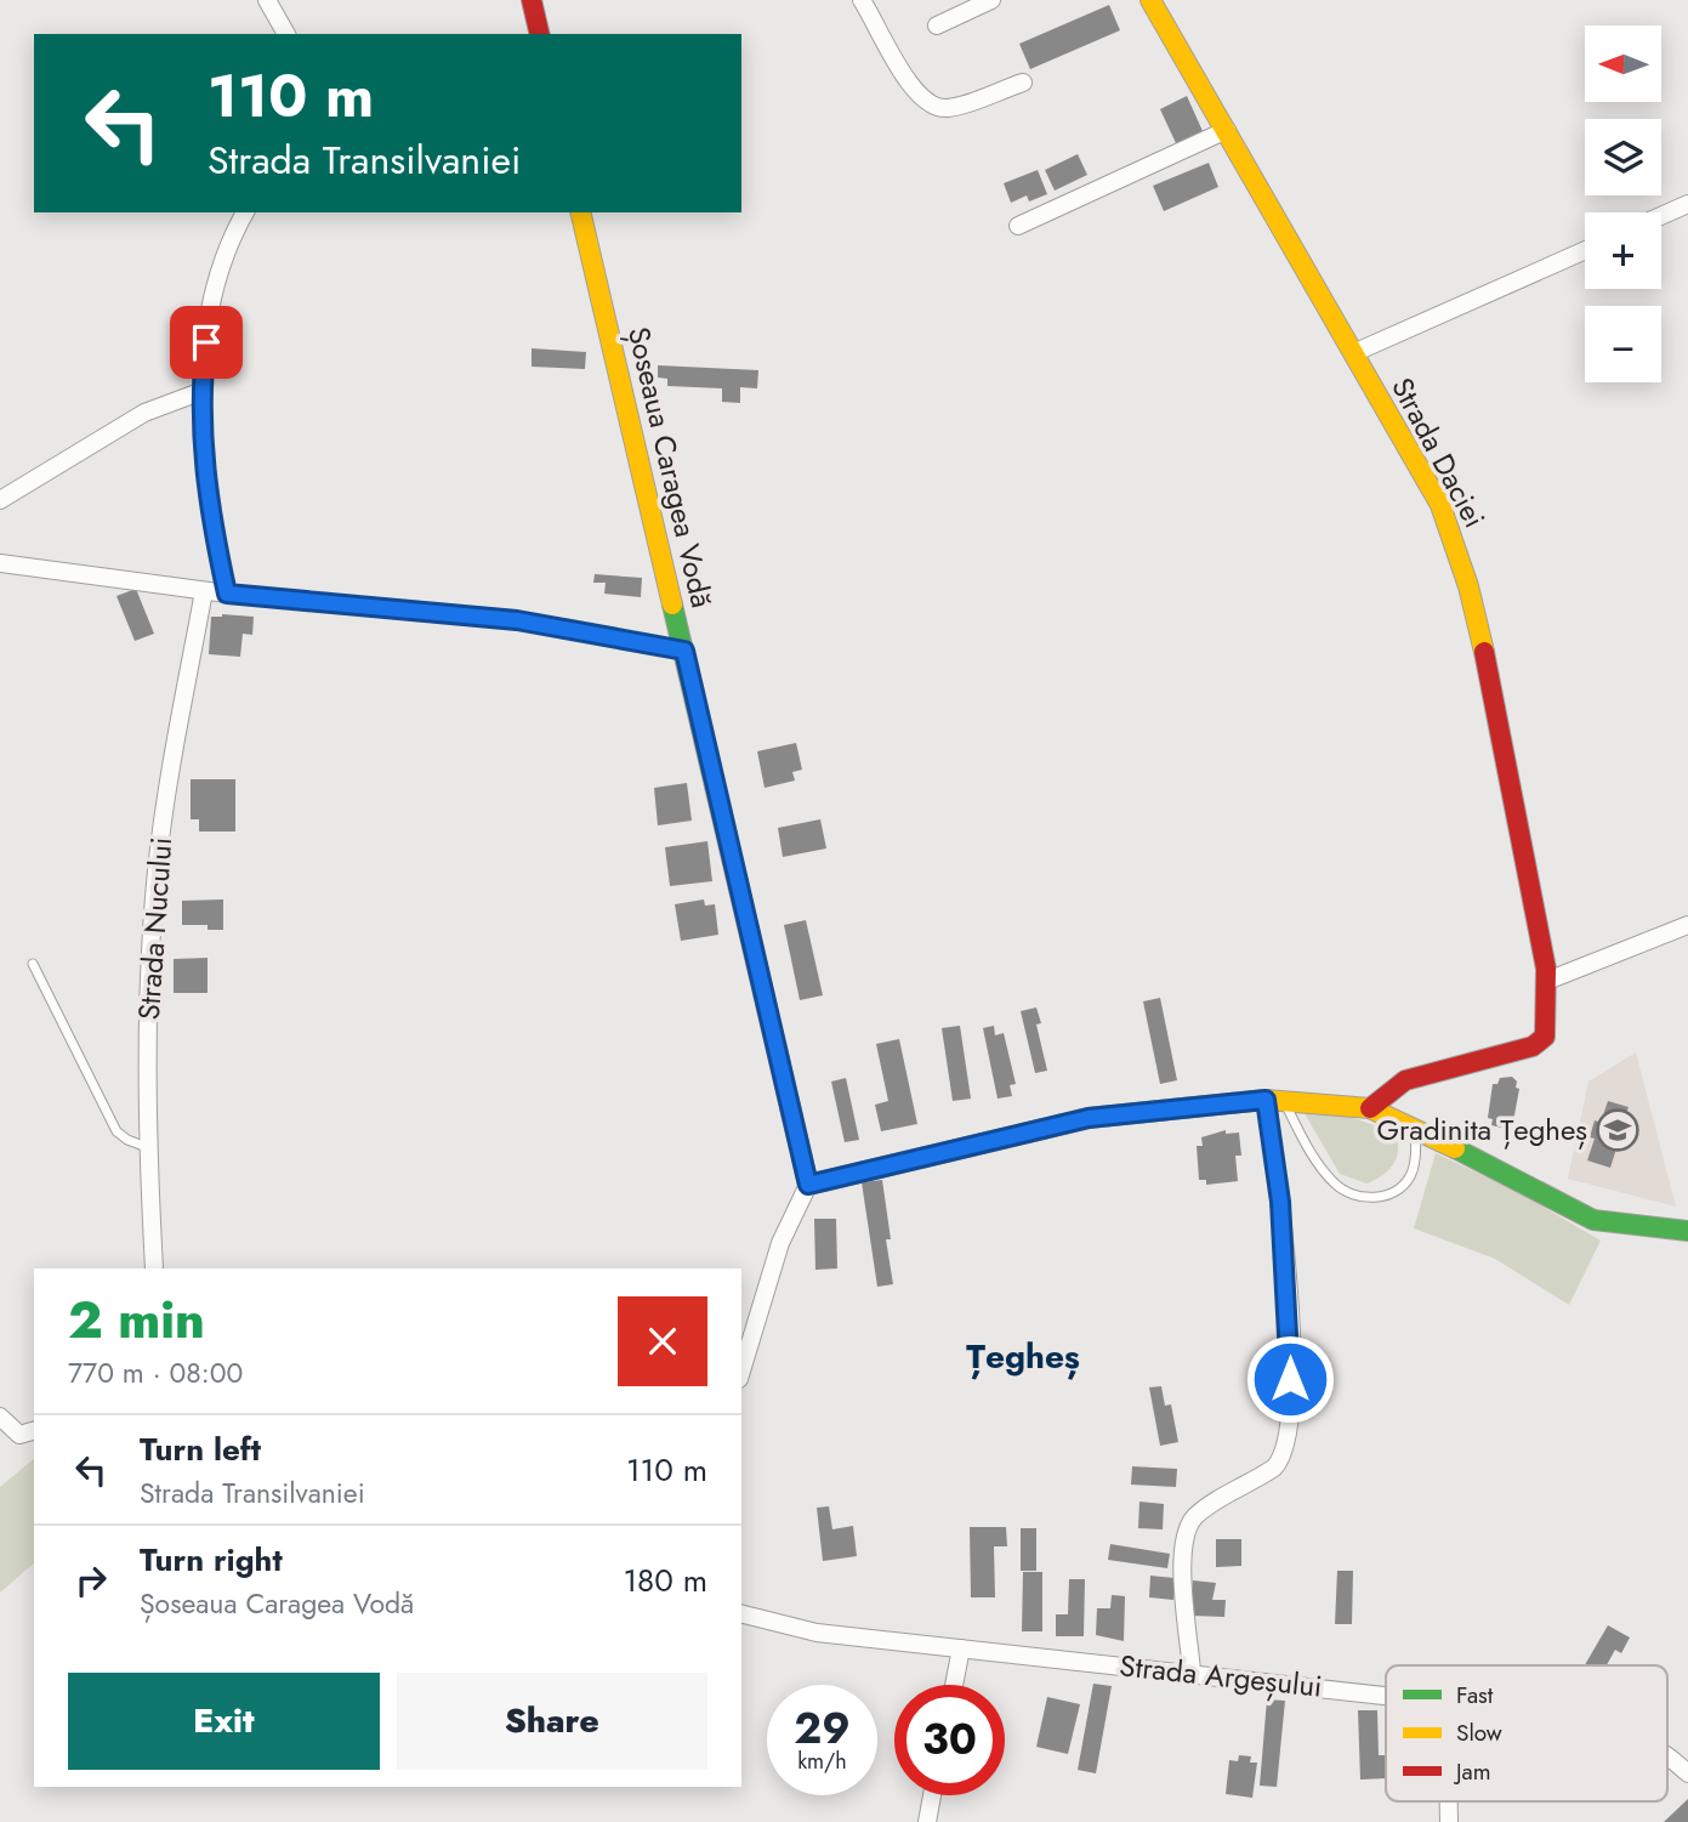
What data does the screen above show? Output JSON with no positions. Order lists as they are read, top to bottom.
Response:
{
  "streets": {
    "street": [
      "Strada Daciei",
      "Șoseaua Caragea Vodă",
      "Strada Nucului",
      "Strada Argeșului"
    ]
  },
  "districts": ["Țegheș"],
  "places": {
    "school or university": ["Gradinita Țegheș"]
  },
  "legend": ["Fast", "Slow", "Jam"],
  "north": "left",
  "page": {
    "map_buttons": ["+", "−"],
    "turn": ["110 m", "Strada Transilvaniei"],
    "heading": ["2 min", "770 m · 08:00"],
    "list": [
      {
        "name": "Turn left",
        "note": "Strada Transilvaniei",
        "value": "110 m"
      },
      {
        "name": "Turn right",
        "note": "Șoseaua Caragea Vodă",
        "value": "180 m"
      }
    ],
    "buttons": ["Exit", "Share"],
    "speed": "29 km/h",
    "limit": "30"
  }
}
